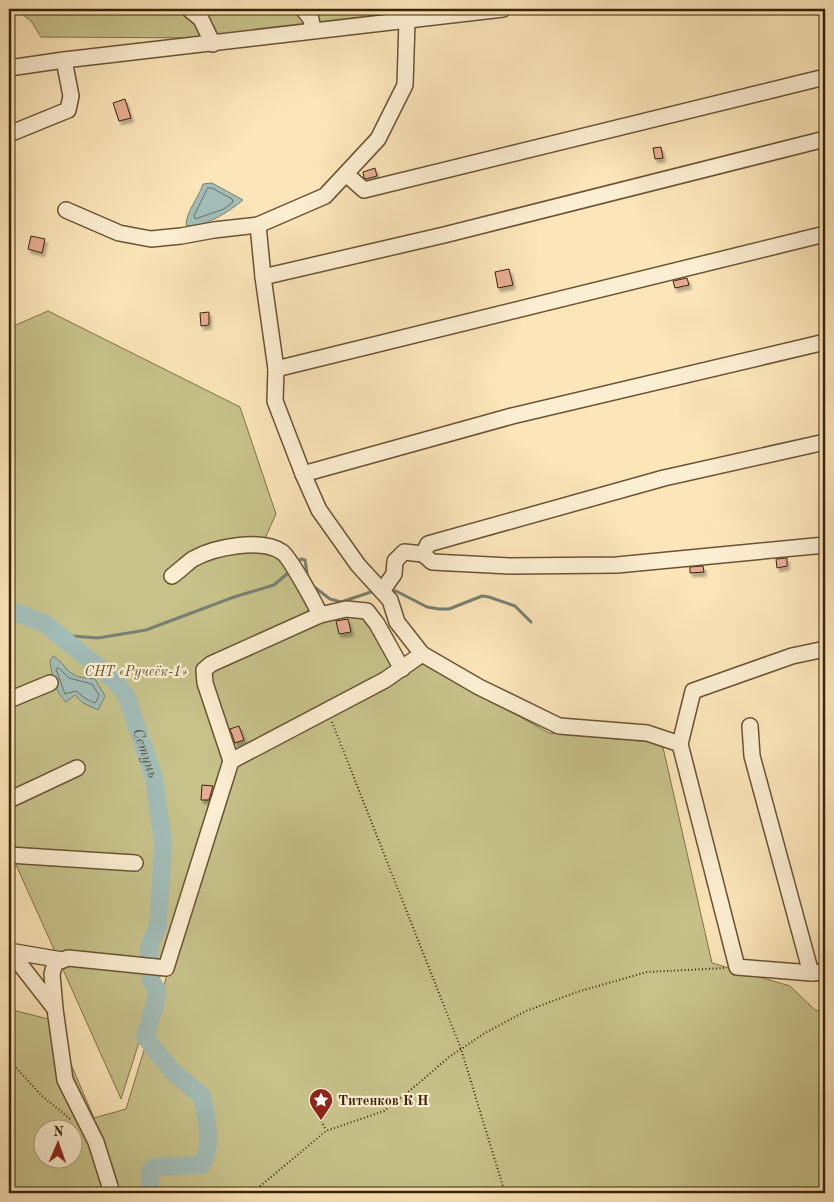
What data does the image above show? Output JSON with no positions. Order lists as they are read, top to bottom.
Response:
{
  "water": ["Сетунь"],
  "parks": ["СНТ «Ручеёк-1»"],
  "places": {
    "place": ["Титенков К Н"]
  },
  "north": "top"
}
